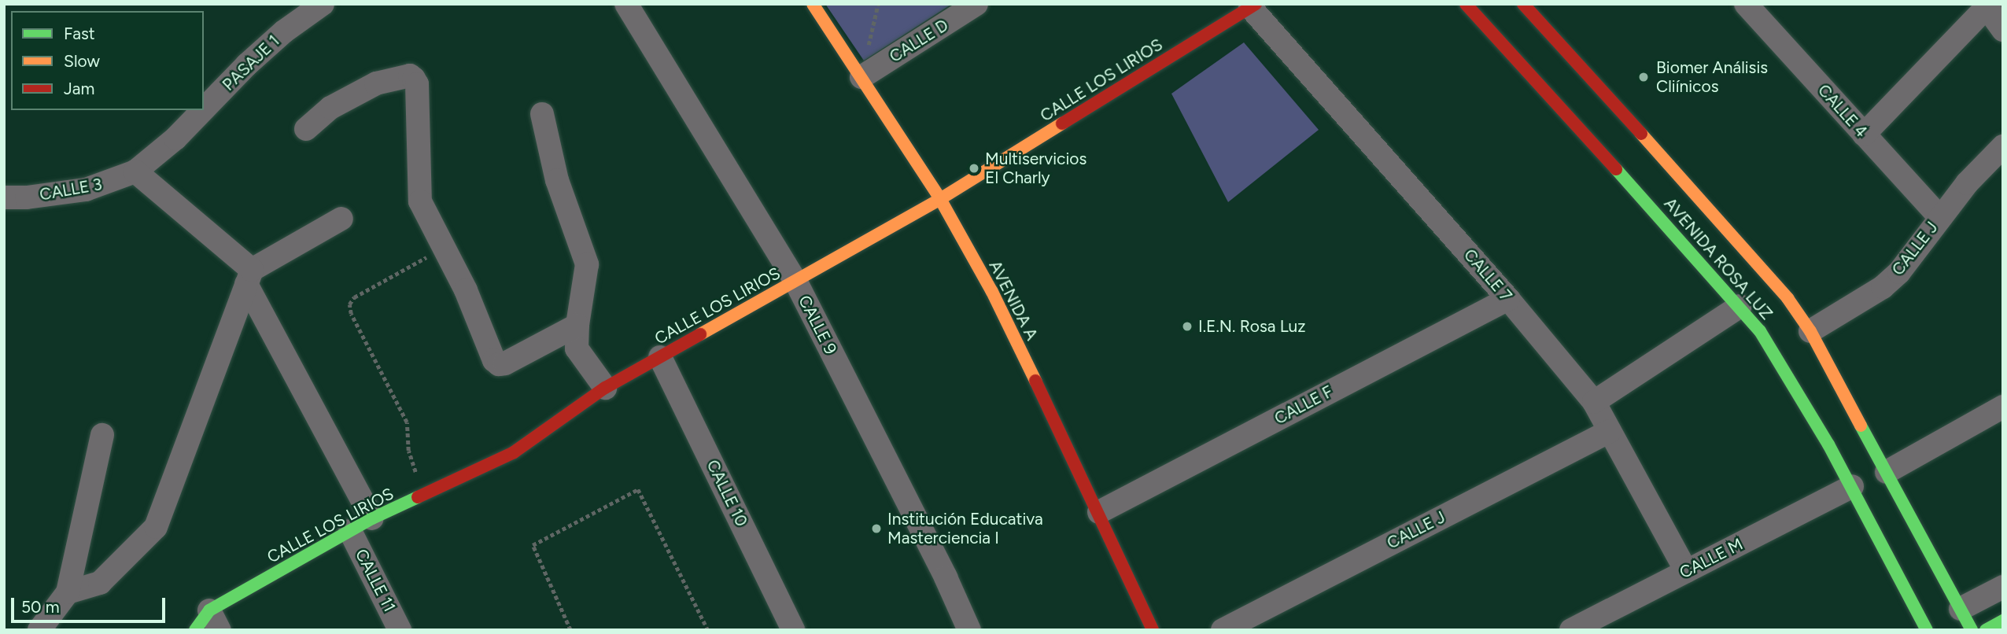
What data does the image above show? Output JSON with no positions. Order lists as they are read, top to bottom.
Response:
{
  "streets": {
    "street": [
      "CALLE D",
      "PASAJE 1",
      "CALLE LOS LIRIOS",
      "CALLE 4",
      "CALLE 3",
      "CALLE J",
      "AVENIDA ROSA LUZ",
      "CALLE 7",
      "AVENIDA A",
      "CALLE 9",
      "CALLE F",
      "CALLE 10",
      "CALLE M",
      "CALLE 11"
    ]
  },
  "crossings": [
    ["CALLE D", "AVENIDA A"],
    ["PASAJE 1", "CALLE 3"],
    ["CALLE LOS LIRIOS", "CALLE 7"],
    ["CALLE LOS LIRIOS", "AVENIDA A"],
    ["CALLE LOS LIRIOS", "CALLE 9"],
    ["CALLE LOS LIRIOS", "CALLE 10"],
    ["CALLE LOS LIRIOS", "CALLE 11"],
    ["CALLE 4", "CALLE J"],
    ["CALLE J", "AVENIDA ROSA LUZ"],
    ["CALLE J", "CALLE 7"],
    ["AVENIDA ROSA LUZ", "CALLE M"],
    ["CALLE 7", "CALLE F"],
    ["CALLE 7", "CALLE M"],
    ["AVENIDA A", "CALLE F"]
  ],
  "places": [
    "Biomer Análisis Cliínicos",
    "Multiservicios El Charly",
    "I.E.N. Rosa Luz",
    "Institución Educativa Masterciencia I"
  ],
  "legend": ["Fast", "Slow", "Jam"],
  "scale_bar": "50 m"
}
